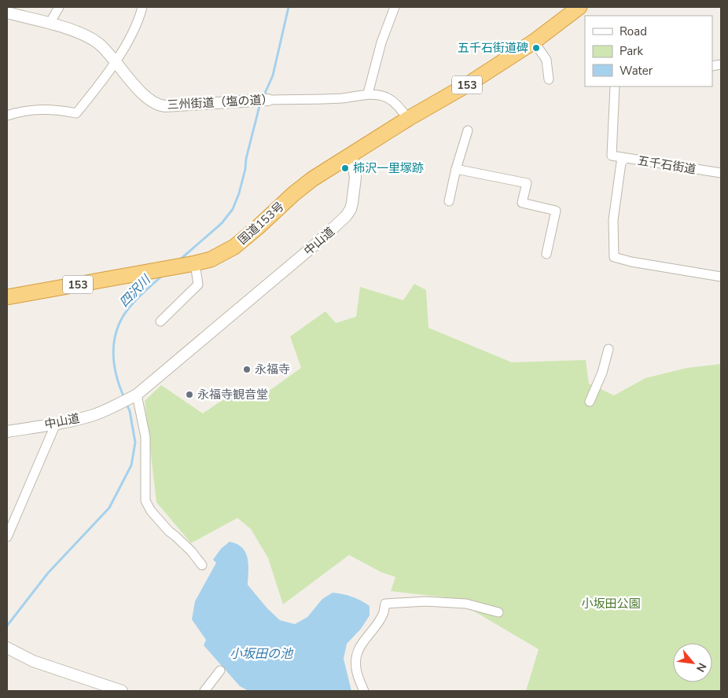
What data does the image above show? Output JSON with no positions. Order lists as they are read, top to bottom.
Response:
{
  "streets": {
    "highway": ["153", "国道153号"],
    "street": ["三州街道（塩の道）", "五千石街道", "中山道"]
  },
  "crossings": [
    ["153", "三州街道（塩の道）"],
    ["153", "国道153号"],
    ["153", "中山道"],
    ["国道153号", "中山道"]
  ],
  "water": ["四沢川", "小坂田の池"],
  "parks": ["小坂田公園"],
  "places": [
    "五千石街道碑",
    "柿沢一里塚跡",
    "永福寺",
    "永福寺観音堂"
  ],
  "legend": ["Road", "Park", "Water"],
  "north": "bottom right"
}
